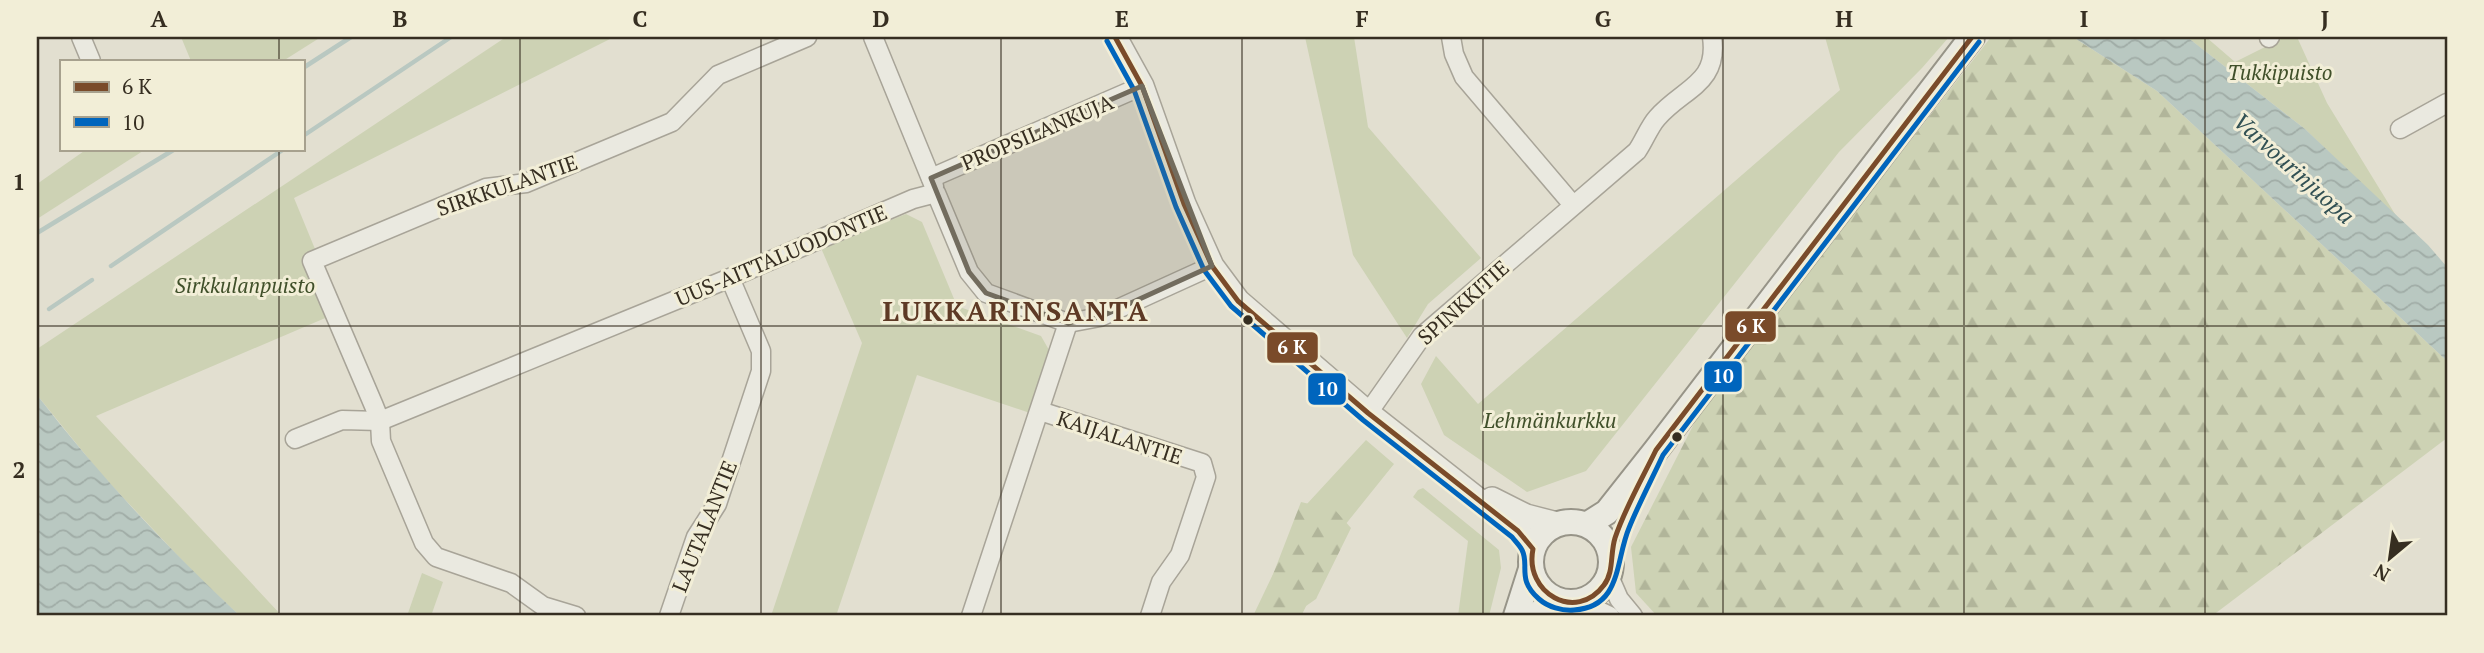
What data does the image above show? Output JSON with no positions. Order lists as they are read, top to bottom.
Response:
{
  "streets": {
    "street": [
      "PROPSILANKUJA",
      "SIRKKULANTIE",
      "UUS-AITTALUODONTIE",
      "SPINKKITIE",
      "KAIJALANTIE",
      "LAUTALANTIE"
    ]
  },
  "crossings": [
    ["PROPSILANKUJA", "UUS-AITTALUODONTIE"],
    ["SIRKKULANTIE", "UUS-AITTALUODONTIE"],
    ["UUS-AITTALUODONTIE", "LAUTALANTIE"]
  ],
  "districts": ["LUKKARINSANTA"],
  "water": ["Varvourinjuopa"],
  "parks": ["Tukkipuisto", "Sirkkulanpuisto", "Lehmänkurkku"],
  "lines": ["transit line 10"],
  "legend": ["6 K", "10"],
  "north": "bottom left",
  "grid": {
    "columns": [
      "A",
      "B",
      "C",
      "D",
      "E",
      "F",
      "G",
      "H",
      "I",
      "J"
    ],
    "rows": ["1", "2"]
  }
}
